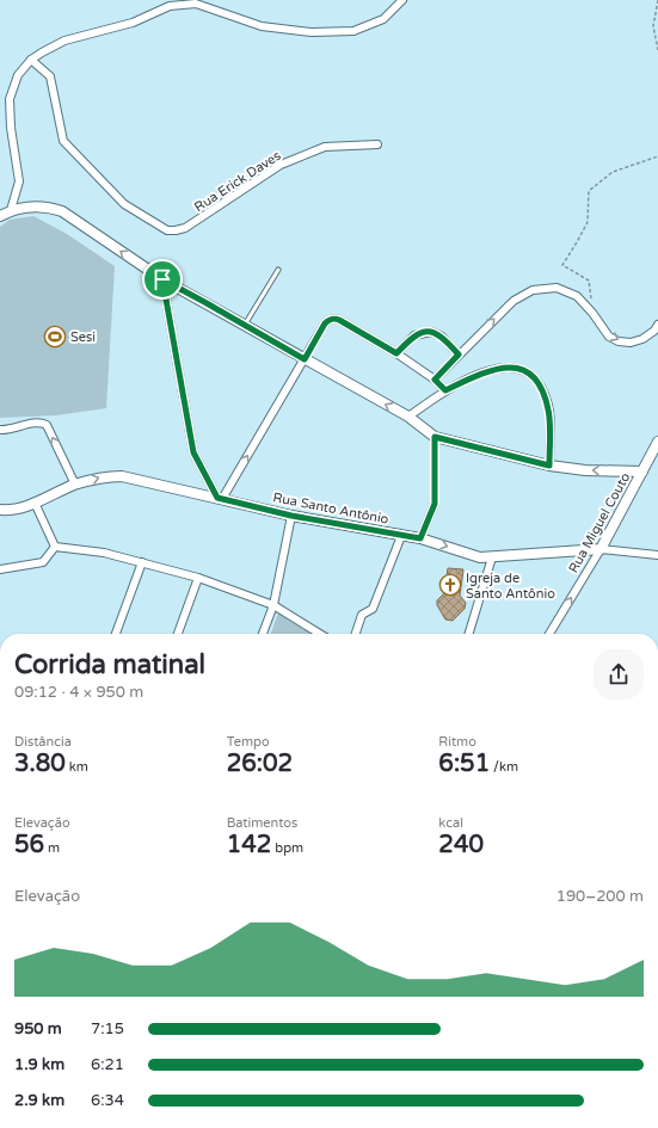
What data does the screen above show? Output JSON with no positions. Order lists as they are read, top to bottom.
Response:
{
  "streets": {
    "street": ["Rua Erick Daves", "Rua Santo Antônio", "Rua Miguel Couto"]
  },
  "crossings": [
    ["Rua Santo Antônio", "Rua Miguel Couto"]
  ],
  "one_way": ["Rua Miguel Couto"],
  "places": {
    "sports": ["Sesi"],
    "church": ["Igreja de Santo Antônio"]
  },
  "page": {
    "heading": ["Corrida matinal", "09:12 · 4 × 950 m"],
    "stats": [
      ["Distância", "3.80 km"],
      ["Tempo", "26:02"],
      ["Ritmo", "6:51 /km"],
      ["Elevação", "56 m"],
      ["Batimentos", "142 bpm"],
      ["kcal", "240"]
    ],
    "chart": ["Elevação", "190–200 m"],
    "list": [
      {
        "name": "950 m",
        "note": "7:15"
      },
      {
        "name": "1.9 km",
        "note": "6:21"
      },
      {
        "name": "2.9 km",
        "note": "6:34"
      }
    ]
  }
}
